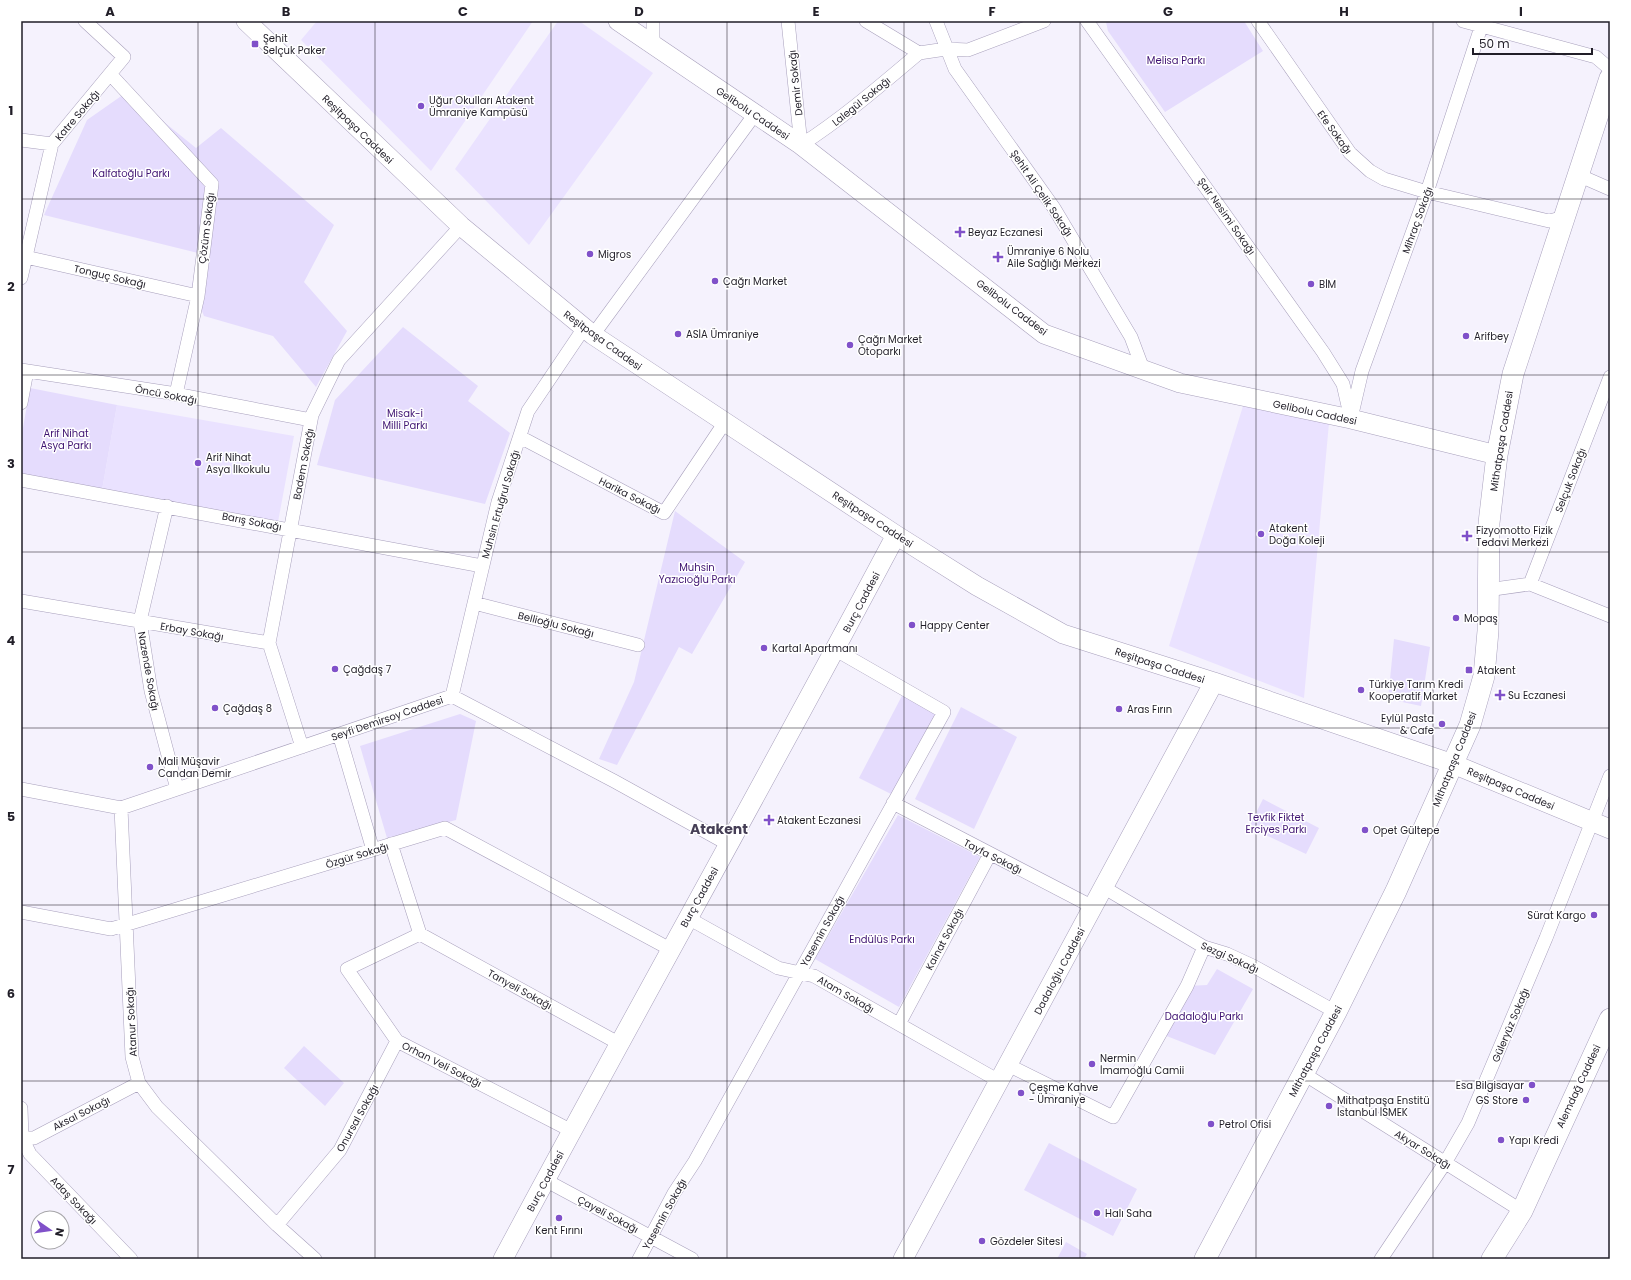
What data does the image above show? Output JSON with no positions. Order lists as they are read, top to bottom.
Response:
{
  "streets": {
    "main road": ["Mithatpaşa Caddesi", "Alemdağ Caddesi"],
    "street": [
      "Demir Sokağı",
      "Lalegül Sokağı",
      "Gelibolu Caddesi",
      "Katre Sokağı",
      "Reşitpaşa Caddesi",
      "Efe Sokağı",
      "Şehit Ali Çelik Sokağı",
      "Şair Nesimi Sokağı",
      "Mihraç Sokağı",
      "Çözüm Sokağı",
      "Tonguç Sokağı",
      "Öncü Sokağı",
      "Badem Sokağı",
      "Selçuk Sokağı",
      "Harika Sokağı",
      "Muhsin Ertuğrul Sokağı",
      "Barış Sokağı",
      "Burç Caddesi",
      "Bellioğlu Sokağı",
      "Erbay Sokağı",
      "Nazende Sokağı",
      "Seyfi Demirsoy Caddesi",
      "Özgür Sokağı",
      "Tayfa Sokağı",
      "Yasemin Sokağı",
      "Kainat Sokağı",
      "Sezgi Sokağı",
      "Dadaloğlu Caddesi",
      "Tanyeli Sokağı",
      "Atam Sokağı",
      "Atanur Sokağı",
      "Güleryüz Sokağı",
      "Orhan Veli Sokağı",
      "Aksal Sokağı",
      "Onursal Sokağı",
      "Akyar Sokağı",
      "Adaş Sokağı",
      "Çayeli Sokağı"
    ]
  },
  "crossings": [
    ["Demir Sokağı", "Lalegül Sokağı"],
    ["Demir Sokağı", "Gelibolu Caddesi"],
    ["Lalegül Sokağı", "Gelibolu Caddesi"],
    ["Gelibolu Caddesi", "Şehit Ali Çelik Sokağı"],
    ["Gelibolu Caddesi", "Şair Nesimi Sokağı"],
    ["Gelibolu Caddesi", "Mihraç Sokağı"],
    ["Gelibolu Caddesi", "Mithatpaşa Caddesi"],
    ["Gelibolu Caddesi", "Muhsin Ertuğrul Sokağı"],
    ["Katre Sokağı", "Çözüm Sokağı"],
    ["Katre Sokağı", "Tonguç Sokağı"],
    ["Reşitpaşa Caddesi", "Mithatpaşa Caddesi"],
    ["Reşitpaşa Caddesi", "Badem Sokağı"],
    ["Reşitpaşa Caddesi", "Harika Sokağı"],
    ["Reşitpaşa Caddesi", "Muhsin Ertuğrul Sokağı"],
    ["Reşitpaşa Caddesi", "Burç Caddesi"],
    ["Reşitpaşa Caddesi", "Dadaloğlu Caddesi"],
    ["Reşitpaşa Caddesi", "Güleryüz Sokağı"],
    ["Efe Sokağı", "Mihraç Sokağı"],
    ["Efe Sokağı", "Mithatpaşa Caddesi"],
    ["Şair Nesimi Sokağı", "Mihraç Sokağı"],
    ["Çözüm Sokağı", "Tonguç Sokağı"],
    ["Çözüm Sokağı", "Öncü Sokağı"],
    ["Öncü Sokağı", "Badem Sokağı"],
    ["Mithatpaşa Caddesi", "Sezgi Sokağı"],
    ["Mithatpaşa Caddesi", "Akyar Sokağı"],
    ["Badem Sokağı", "Barış Sokağı"],
    ["Badem Sokağı", "Erbay Sokağı"],
    ["Badem Sokağı", "Seyfi Demirsoy Caddesi"],
    ["Harika Sokağı", "Muhsin Ertuğrul Sokağı"],
    ["Muhsin Ertuğrul Sokağı", "Barış Sokağı"],
    ["Muhsin Ertuğrul Sokağı", "Bellioğlu Sokağı"],
    ["Muhsin Ertuğrul Sokağı", "Seyfi Demirsoy Caddesi"],
    ["Barış Sokağı", "Nazende Sokağı"],
    ["Burç Caddesi", "Seyfi Demirsoy Caddesi"],
    ["Burç Caddesi", "Özgür Sokağı"],
    ["Burç Caddesi", "Yasemin Sokağı"],
    ["Burç Caddesi", "Tanyeli Sokağı"],
    ["Burç Caddesi", "Atam Sokağı"],
    ["Burç Caddesi", "Orhan Veli Sokağı"],
    ["Burç Caddesi", "Çayeli Sokağı"],
    ["Erbay Sokağı", "Nazende Sokağı"],
    ["Nazende Sokağı", "Seyfi Demirsoy Caddesi"],
    ["Seyfi Demirsoy Caddesi", "Atanur Sokağı"],
    ["Özgür Sokağı", "Atanur Sokağı"],
    ["Tayfa Sokağı", "Yasemin Sokağı"],
    ["Tayfa Sokağı", "Kainat Sokağı"],
    ["Tayfa Sokağı", "Dadaloğlu Caddesi"],
    ["Yasemin Sokağı", "Atam Sokağı"],
    ["Yasemin Sokağı", "Çayeli Sokağı"],
    ["Kainat Sokağı", "Atam Sokağı"],
    ["Sezgi Sokağı", "Dadaloğlu Caddesi"],
    ["Dadaloğlu Caddesi", "Atam Sokağı"],
    ["Tanyeli Sokağı", "Orhan Veli Sokağı"],
    ["Atanur Sokağı", "Aksal Sokağı"],
    ["Atanur Sokağı", "Onursal Sokağı"],
    ["Güleryüz Sokağı", "Akyar Sokağı"],
    ["Orhan Veli Sokağı", "Onursal Sokağı"],
    ["Alemdağ Caddesi", "Akyar Sokağı"],
    ["Aksal Sokağı", "Adaş Sokağı"]
  ],
  "districts": ["Atakent"],
  "parks": [
    "Melisa Parkı",
    "Kalfatoğlu Parkı",
    "Misak-i Milli Parkı",
    "Arif Nihat Asya Parkı",
    "Muhsin Yazıcıoğlu Parkı",
    "Tevfik Fiktet Erciyes Parkı",
    "Endülüs Parkı",
    "Dadaloğlu Parkı"
  ],
  "places": {
    "transit": ["Şehit Selçuk Paker", "Atakent"],
    "other": [
      "Uğur Okulları Atakent Ümraniye Kampüsü",
      "Migros",
      "Çağrı Market",
      "BİM",
      "ASİA Ümraniye",
      "Arifbey",
      "Çağrı Market Otoparkı",
      "Arif Nihat Asya İlkokulu",
      "Atakent Doğa Koleji",
      "Mopaş",
      "Happy Center",
      "Kartal Apartmanı",
      "Çağdaş 7",
      "Türkiye Tarım Kredi Kooperatif Market",
      "Çağdaş 8",
      "Aras Fırın",
      "Eylül Pasta & Cafe",
      "Mali Müşavir Candan Demir",
      "Opet Gültepe",
      "Sürat Kargo",
      "Nermin İmamoğlu Camii",
      "Esa Bilgisayar",
      "Çeşme Kahve - Ümraniye",
      "GS Store",
      "Mithatpaşa Enstitü İstanbul İSMEK",
      "Petrol Ofisi",
      "Yapı Kredi",
      "Halı Saha",
      "Kent Fırını",
      "Gözdeler Sitesi"
    ],
    "health": [
      "Beyaz Eczanesi",
      "Ümraniye 6 Nolu Aile Sağlığı Merkezi",
      "Fizyomotto Fizik Tedavi Merkezi",
      "Su Eczanesi",
      "Atakent Eczanesi"
    ]
  },
  "scale_bar": "50 m",
  "north": "right",
  "grid": {
    "columns": [
      "A",
      "B",
      "C",
      "D",
      "E",
      "F",
      "G",
      "H",
      "I"
    ],
    "rows": [
      "1",
      "2",
      "3",
      "4",
      "5",
      "6",
      "7"
    ]
  }
}
